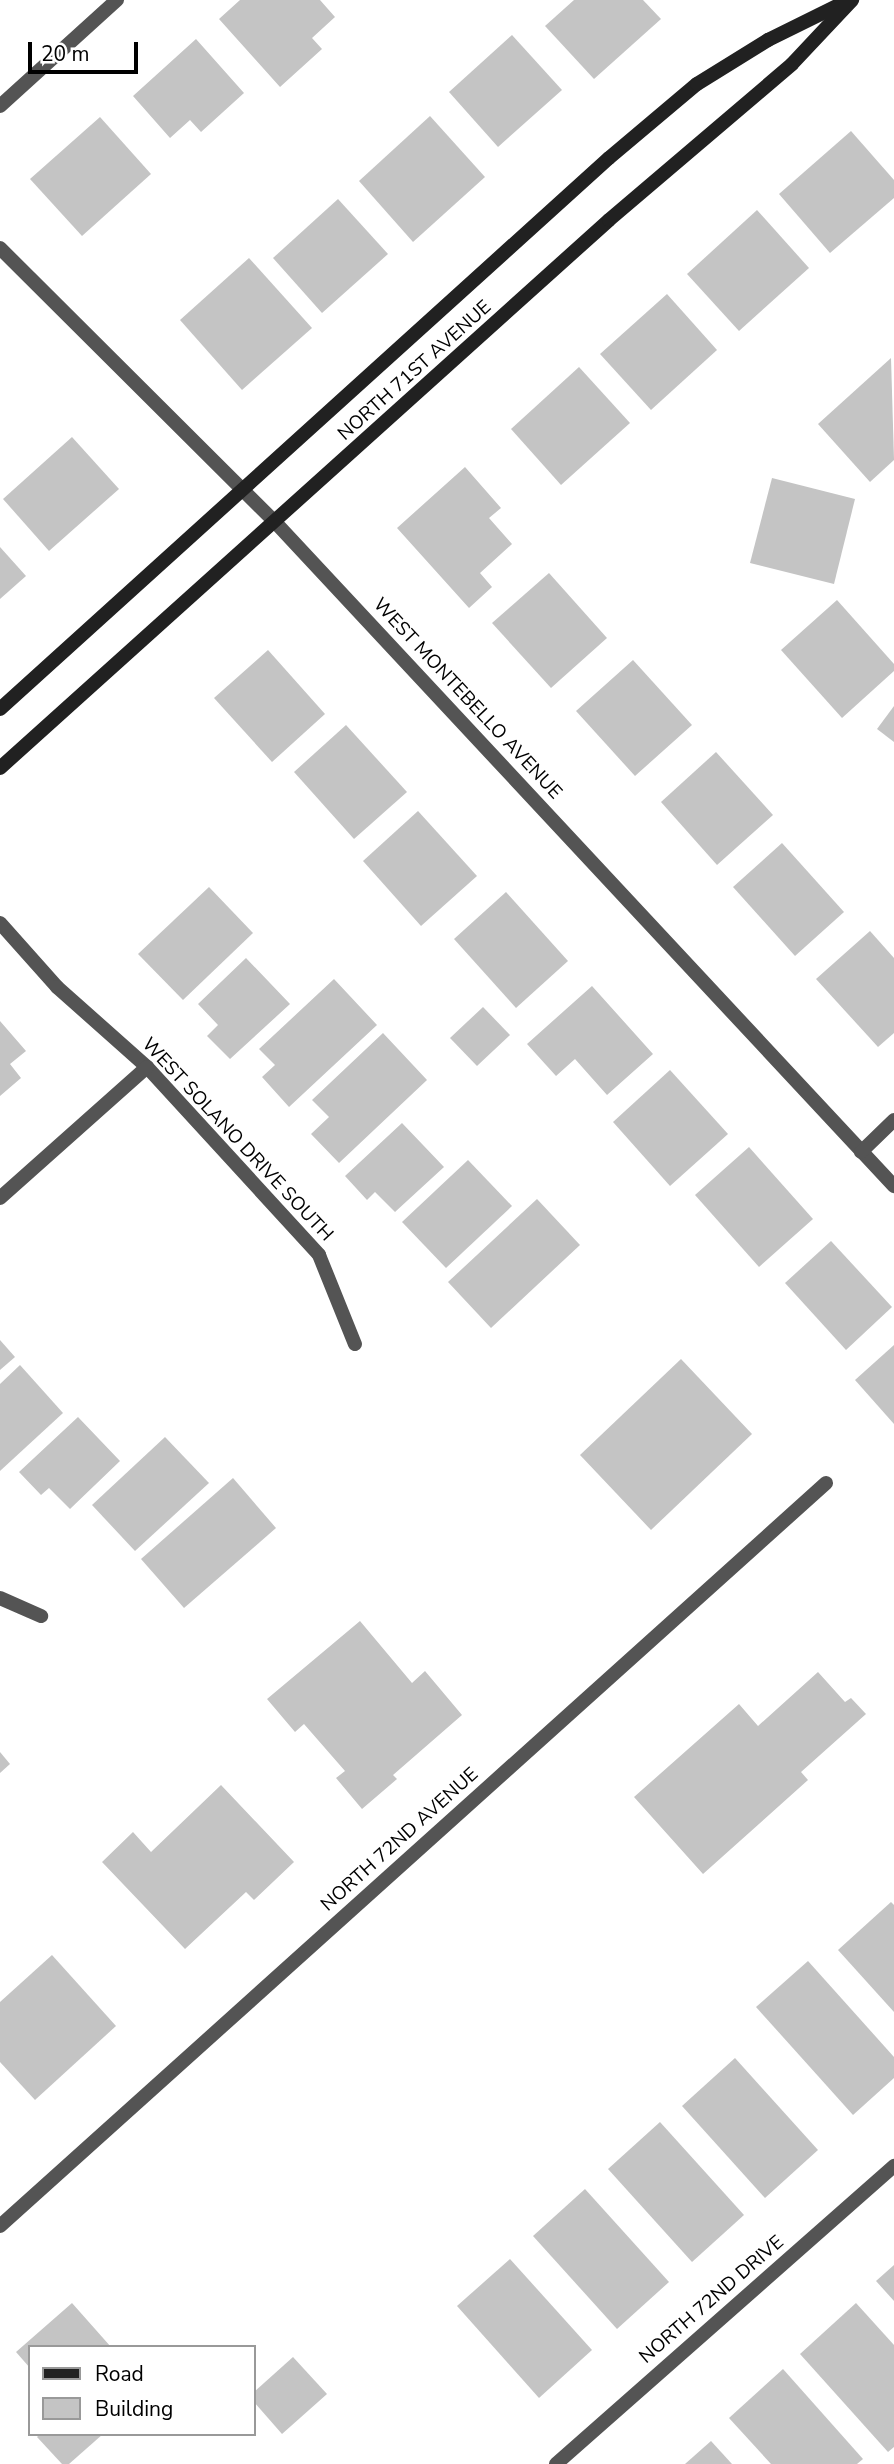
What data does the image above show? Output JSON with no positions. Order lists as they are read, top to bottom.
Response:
{
  "streets": {
    "street": [
      "NORTH 71ST AVENUE",
      "WEST MONTEBELLO AVENUE",
      "WEST SOLANO DRIVE SOUTH",
      "NORTH 72ND AVENUE",
      "NORTH 72ND DRIVE"
    ]
  },
  "crossings": [
    ["NORTH 71ST AVENUE", "WEST MONTEBELLO AVENUE"]
  ],
  "legend": ["Road", "Building"],
  "scale_bar": "20 m"
}
